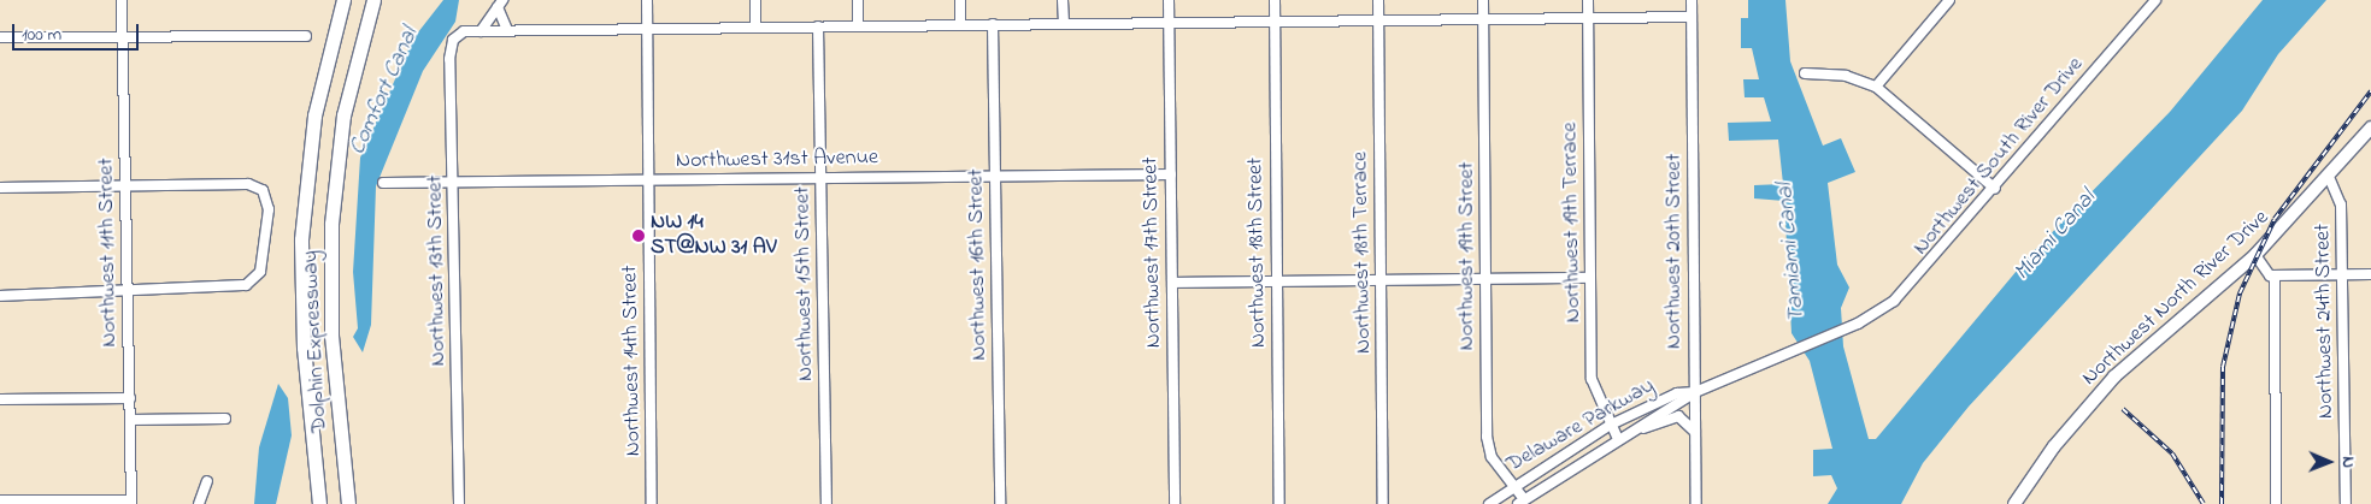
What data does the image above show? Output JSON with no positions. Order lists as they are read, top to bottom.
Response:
{
  "streets": {
    "highway": ["Dolphin Expressway"],
    "main road": ["Northwest North River Drive"],
    "street": [
      "Northwest South River Drive",
      "Northwest 31st Avenue",
      "Northwest 19th Terrace",
      "Northwest 20th Street",
      "Northwest 11th Street",
      "Northwest 17th Street",
      "Northwest 18th Street",
      "Northwest 18th Terrace",
      "Northwest 19th Street",
      "Northwest 16th Street",
      "Northwest 13th Street",
      "Northwest 15th Street",
      "Northwest 24th Street",
      "Northwest 14th Street",
      "Delaware Parkway"
    ]
  },
  "crossings": [
    ["Northwest South River Drive", "Delaware Parkway"],
    ["Northwest 31st Avenue", "Northwest 17th Street"],
    ["Northwest 31st Avenue", "Northwest 16th Street"],
    ["Northwest 31st Avenue", "Northwest 13th Street"],
    ["Northwest 31st Avenue", "Northwest 15th Street"],
    ["Northwest 31st Avenue", "Northwest 14th Street"],
    ["Northwest 19th Terrace", "Delaware Parkway"],
    ["Northwest 20th Street", "Delaware Parkway"],
    ["Northwest 19th Street", "Delaware Parkway"],
    ["Northwest North River Drive", "Northwest 24th Street"]
  ],
  "water": ["Comfort Canal", "Miami Canal", "Tamiami Canal"],
  "places": ["NW 14 ST@NW 31 AV"],
  "scale_bar": "100 m",
  "north": "right"
}
